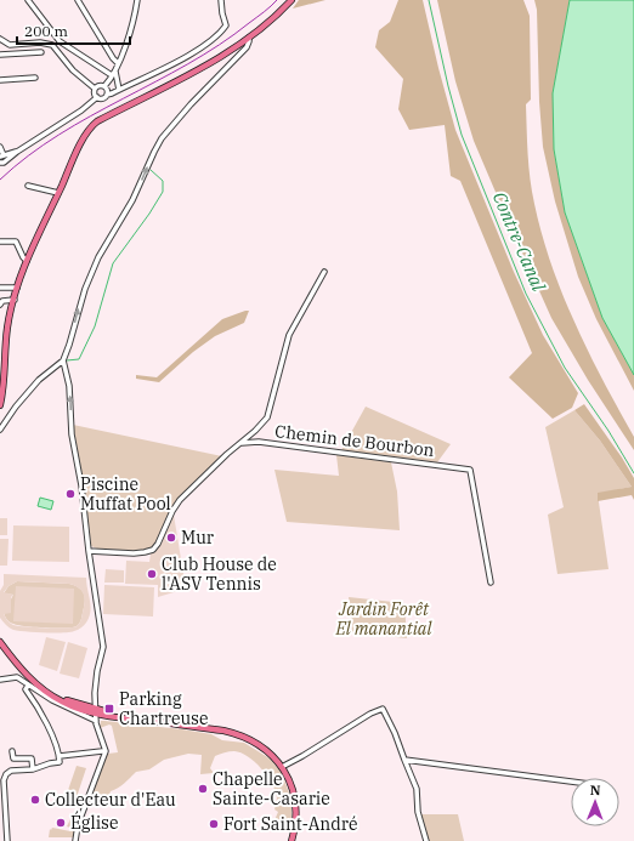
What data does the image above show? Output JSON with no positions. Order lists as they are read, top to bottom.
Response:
{
  "streets": {
    "street": ["Chemin de Bourbon"]
  },
  "water": ["Contre-Canal"],
  "parks": ["Jardin Forêt El manantial"],
  "places": {
    "other": [
      "Piscine Muffat Pool",
      "Mur",
      "Club House de l'ASV Tennis",
      "Chapelle Sainte-Casarie",
      "Collecteur d'Eau",
      "Église",
      "Fort Saint-André"
    ],
    "transit": ["Parking Chartreuse"]
  },
  "scale_bar": "200 m",
  "north": "top"
}
